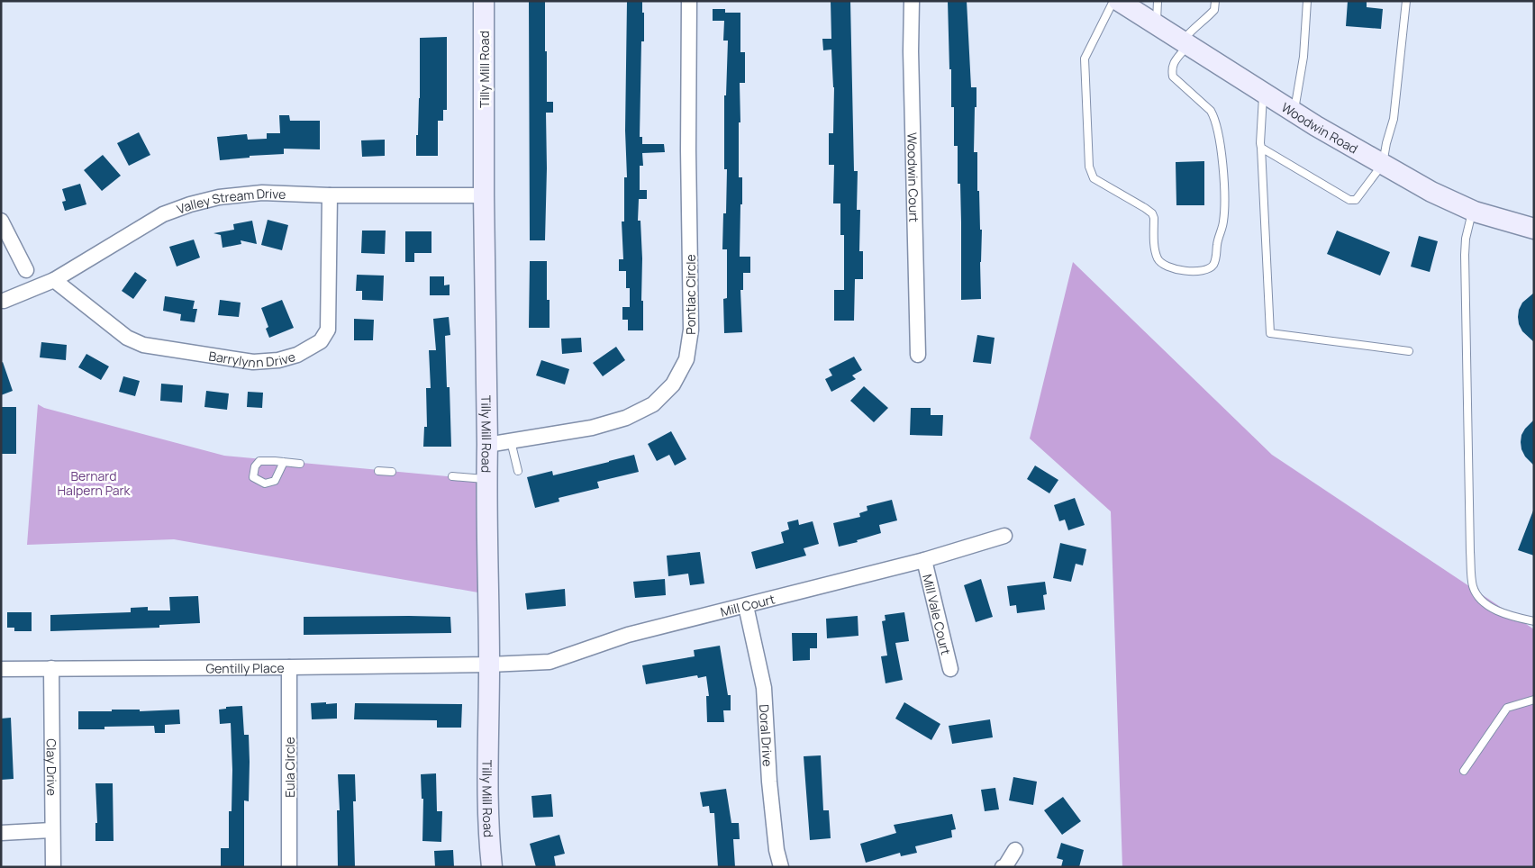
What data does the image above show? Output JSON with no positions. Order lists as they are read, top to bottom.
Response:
{
  "streets": {
    "street": [
      "Tilly Mill Road",
      "Woodwin Road",
      "Woodwin Court",
      "Valley Stream Drive",
      "Pontiac Circle",
      "Barrylynn Drive",
      "Mill Court",
      "Mill Vale Court",
      "Gentilly Place",
      "Doral Drive",
      "Eula Circle",
      "Clay Drive"
    ]
  },
  "crossings": [
    ["Tilly Mill Road", "Valley Stream Drive"],
    ["Tilly Mill Road", "Pontiac Circle"],
    ["Tilly Mill Road", "Mill Court"],
    ["Tilly Mill Road", "Gentilly Place"],
    ["Valley Stream Drive", "Barrylynn Drive"],
    ["Mill Court", "Mill Vale Court"],
    ["Mill Court", "Gentilly Place"],
    ["Mill Court", "Doral Drive"],
    ["Gentilly Place", "Eula Circle"],
    ["Gentilly Place", "Clay Drive"]
  ],
  "parks": ["Bernard Halpern Park"]
}
